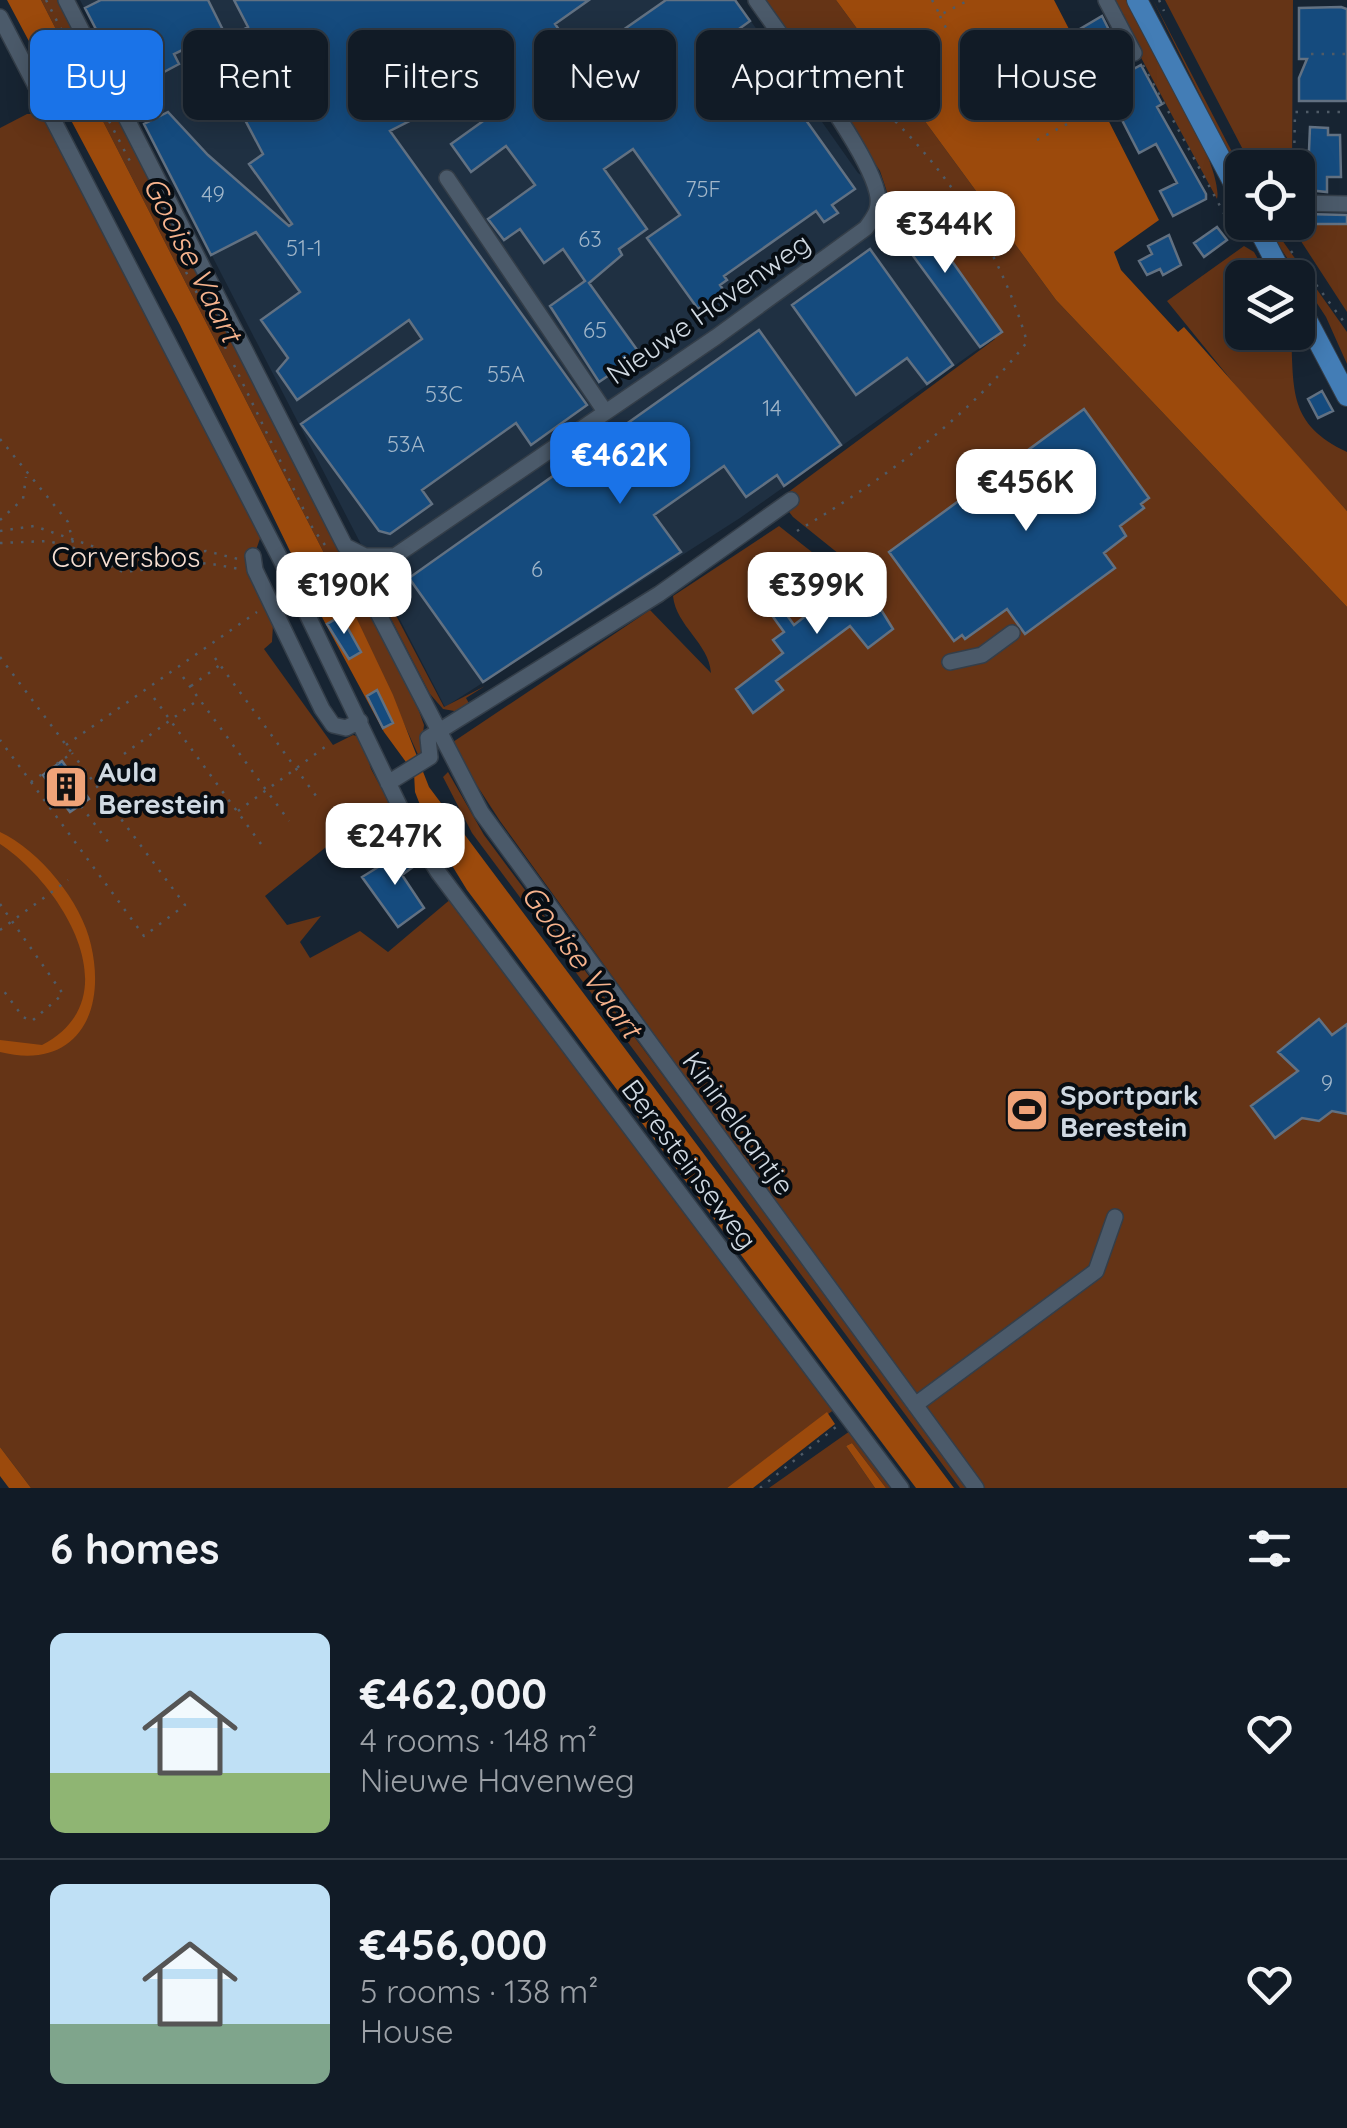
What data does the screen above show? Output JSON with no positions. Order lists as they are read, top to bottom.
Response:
{
  "streets": {
    "street": ["Nieuwe Havenweg", "Kininelaantje", "Beresteinseweg"]
  },
  "water": ["Gooise Vaart"],
  "parks": ["Corversbos"],
  "places": {
    "building": ["Aula Berestein"],
    "sports": ["Sportpark Berestein"]
  },
  "house_numbers": [
    "75F",
    "49",
    "63",
    "51-1",
    "65",
    "55A",
    "53C",
    "14",
    "53A",
    "6",
    "9"
  ],
  "page": {
    "chip": [
      "Buy",
      "Rent",
      "Filters",
      "New",
      "Apartment",
      "House"
    ],
    "price": [
      "€344K",
      "€462K",
      "€456K",
      "€190K",
      "€399K",
      "€247K"
    ],
    "heading": "6 homes",
    "list": [
      {
        "name": "€462,000",
        "note": "4 rooms · 148 m² · Nieuwe Havenweg"
      },
      {
        "name": "€456,000",
        "note": "5 rooms · 138 m² · House"
      }
    ]
  }
}
